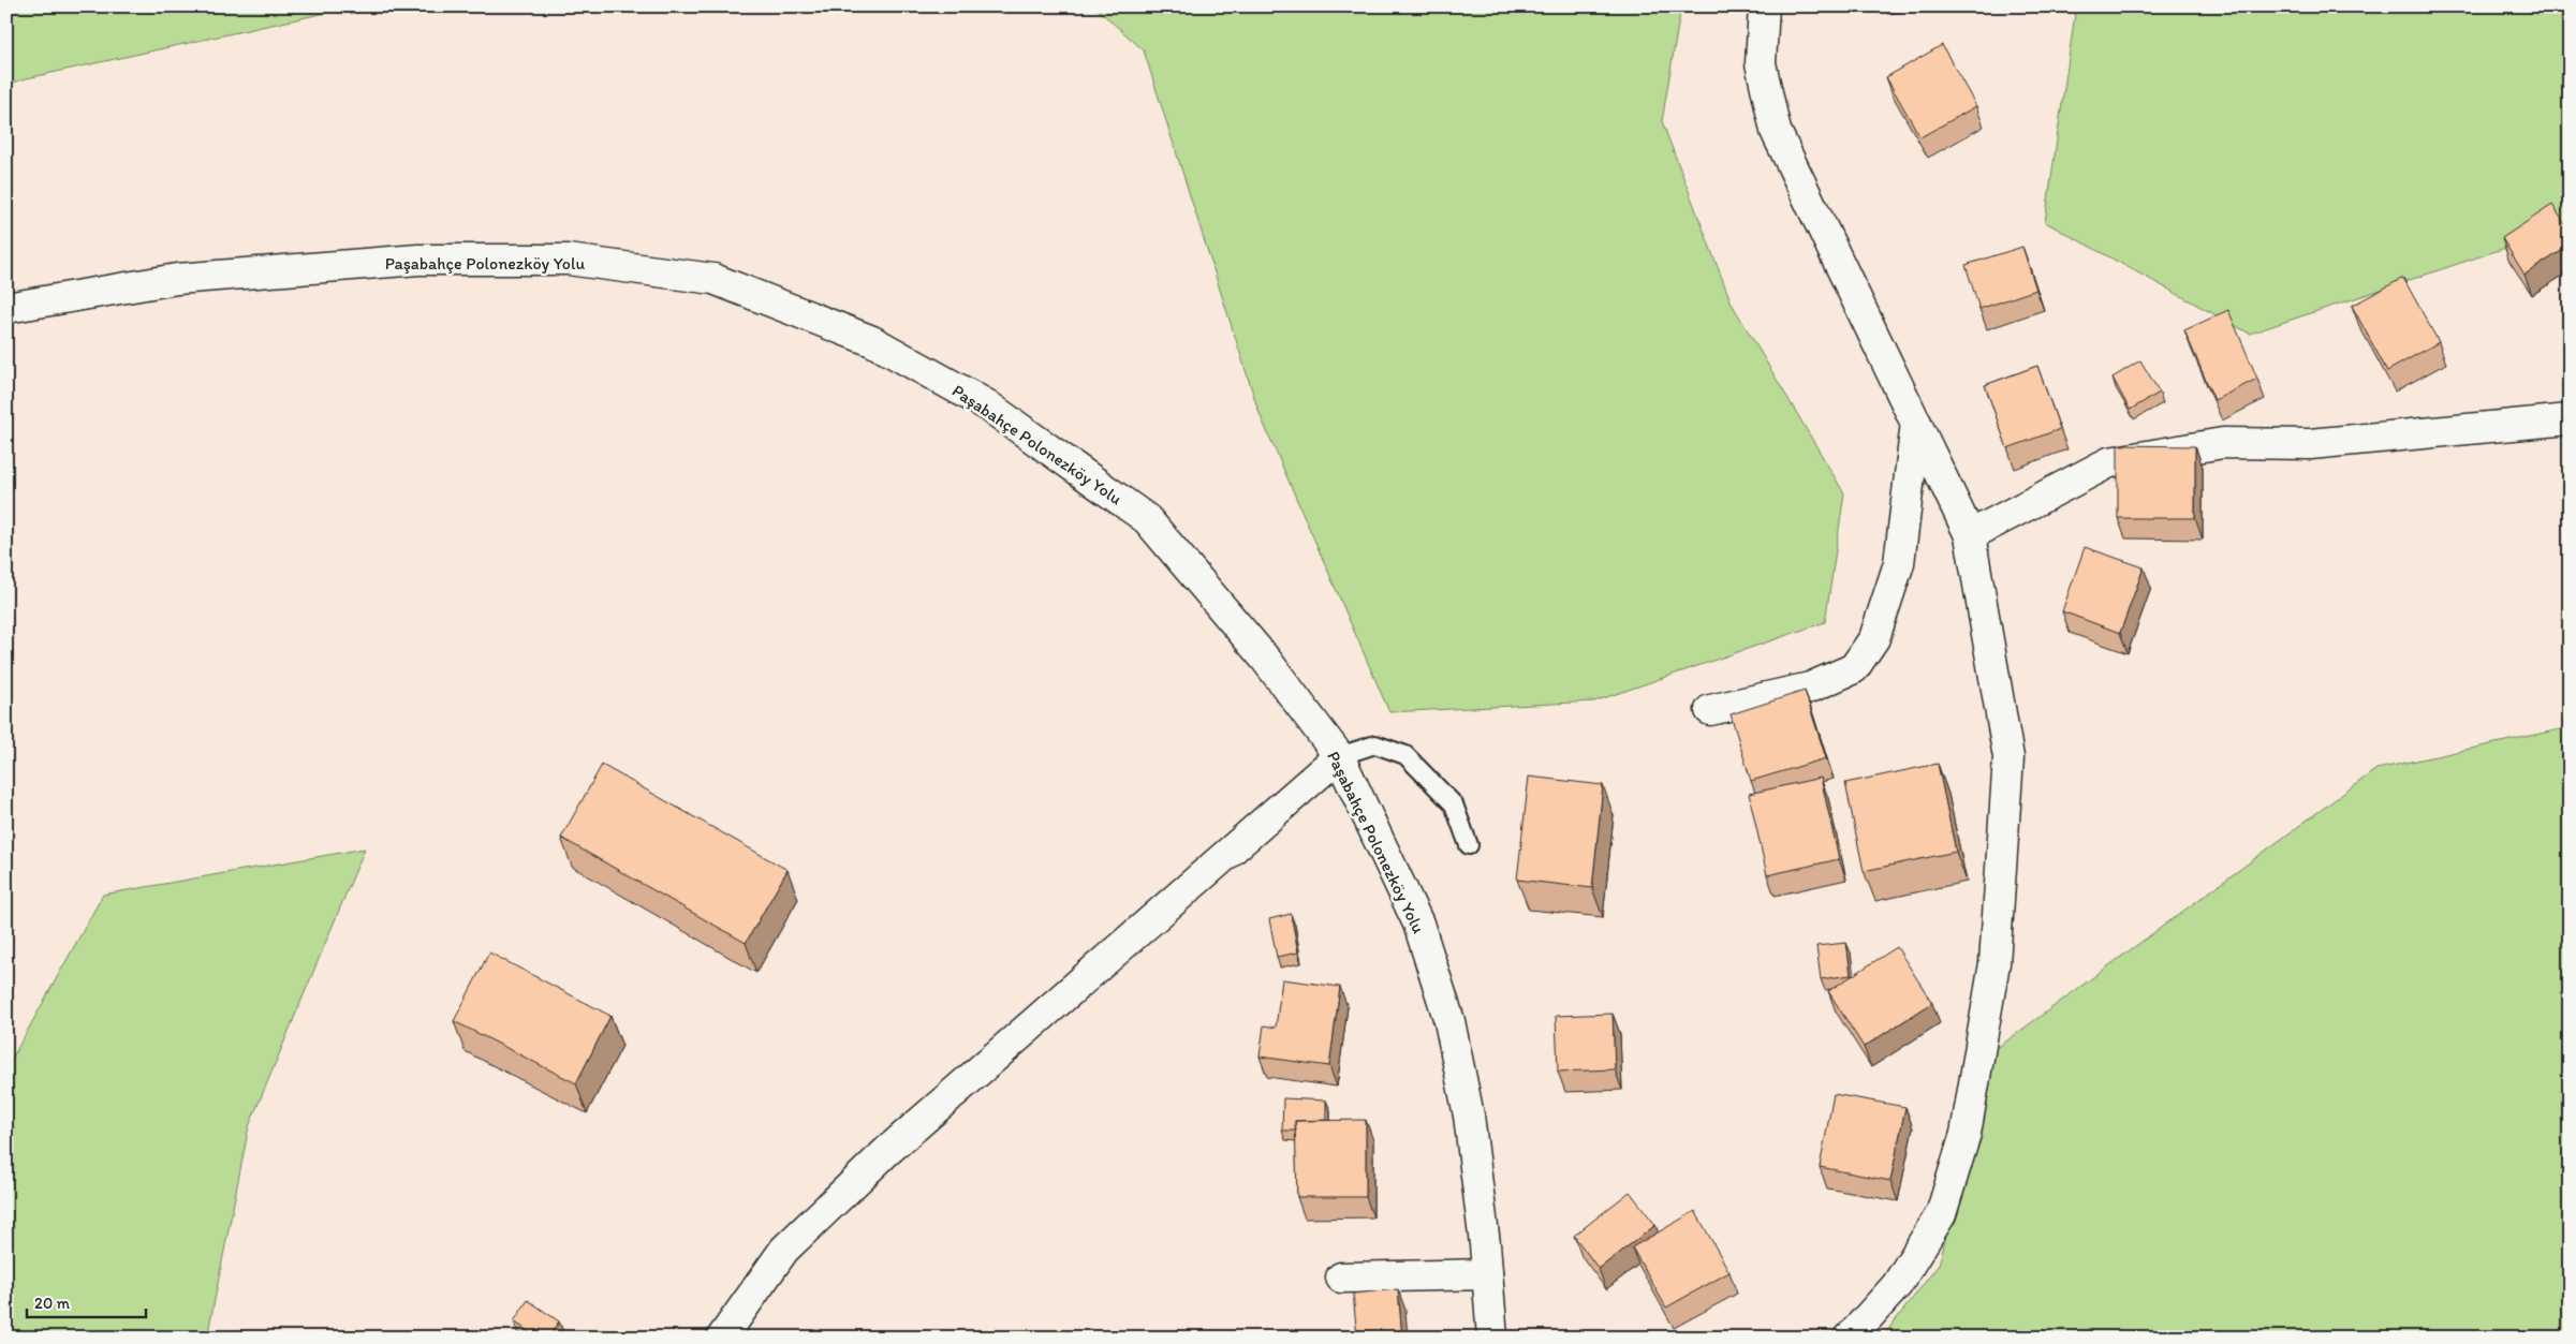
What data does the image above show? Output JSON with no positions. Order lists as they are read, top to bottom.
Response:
{
  "streets": {
    "street": ["Paşabahçe Polonezköy Yolu"]
  },
  "scale_bar": "20 m"
}
